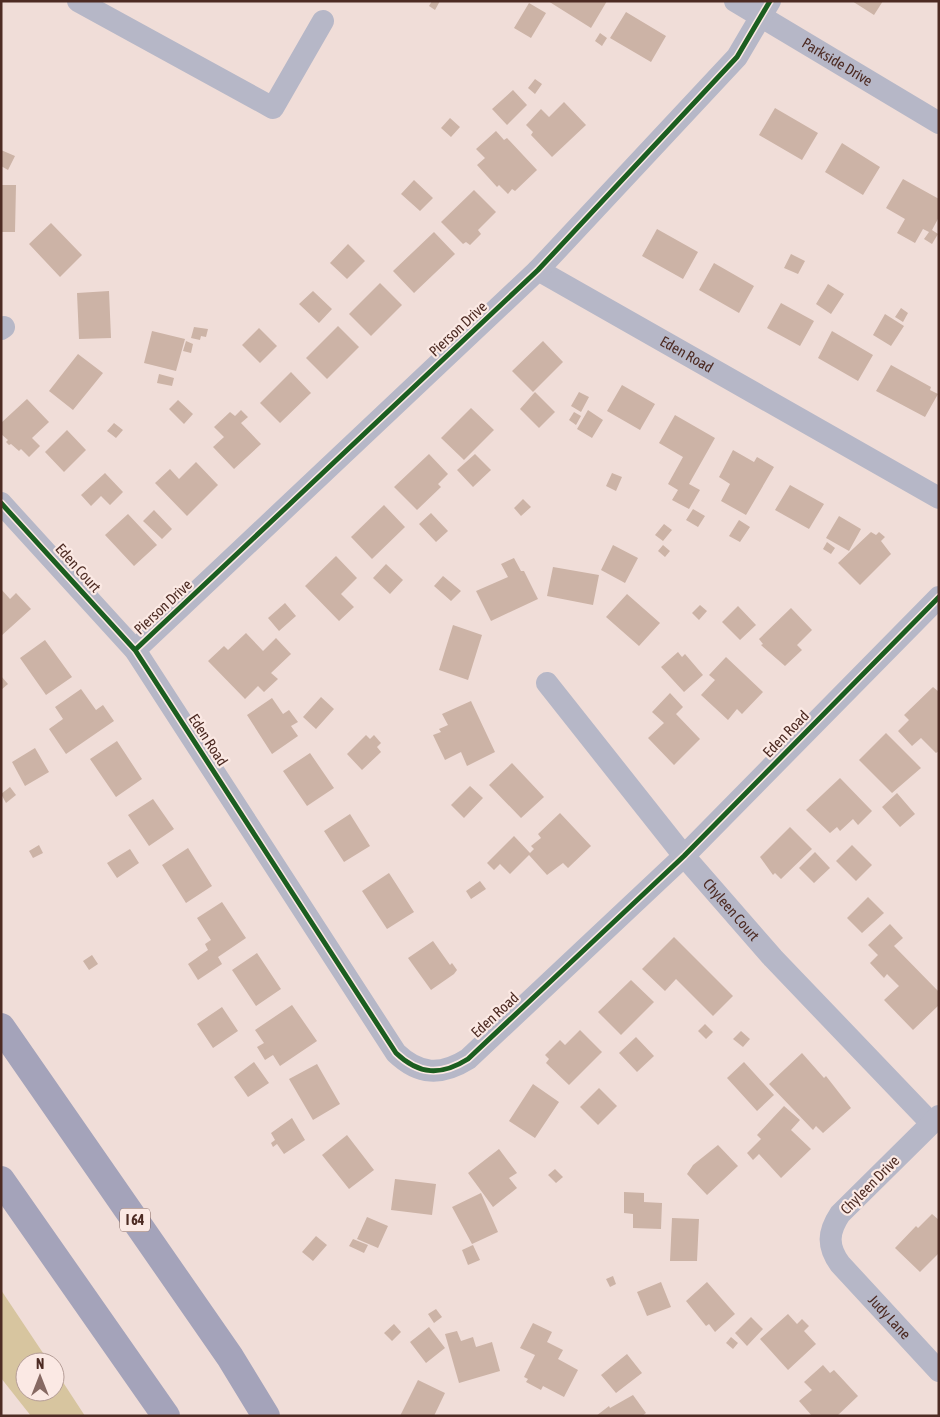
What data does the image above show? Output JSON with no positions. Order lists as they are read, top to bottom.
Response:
{
  "streets": {
    "highway": ["I 64"],
    "street": [
      "Parkside Drive",
      "Pierson Drive",
      "Eden Road",
      "Eden Court",
      "Chyleen Court",
      "Chyleen Drive",
      "Judy Lane"
    ]
  },
  "crossings": [
    ["Parkside Drive", "Pierson Drive"],
    ["Pierson Drive", "Eden Road"],
    ["Pierson Drive", "Eden Court"],
    ["Eden Road", "Eden Court"],
    ["Eden Road", "Chyleen Court"],
    ["Chyleen Court", "Chyleen Drive"],
    ["Chyleen Drive", "Judy Lane"]
  ],
  "north": "top"
}
